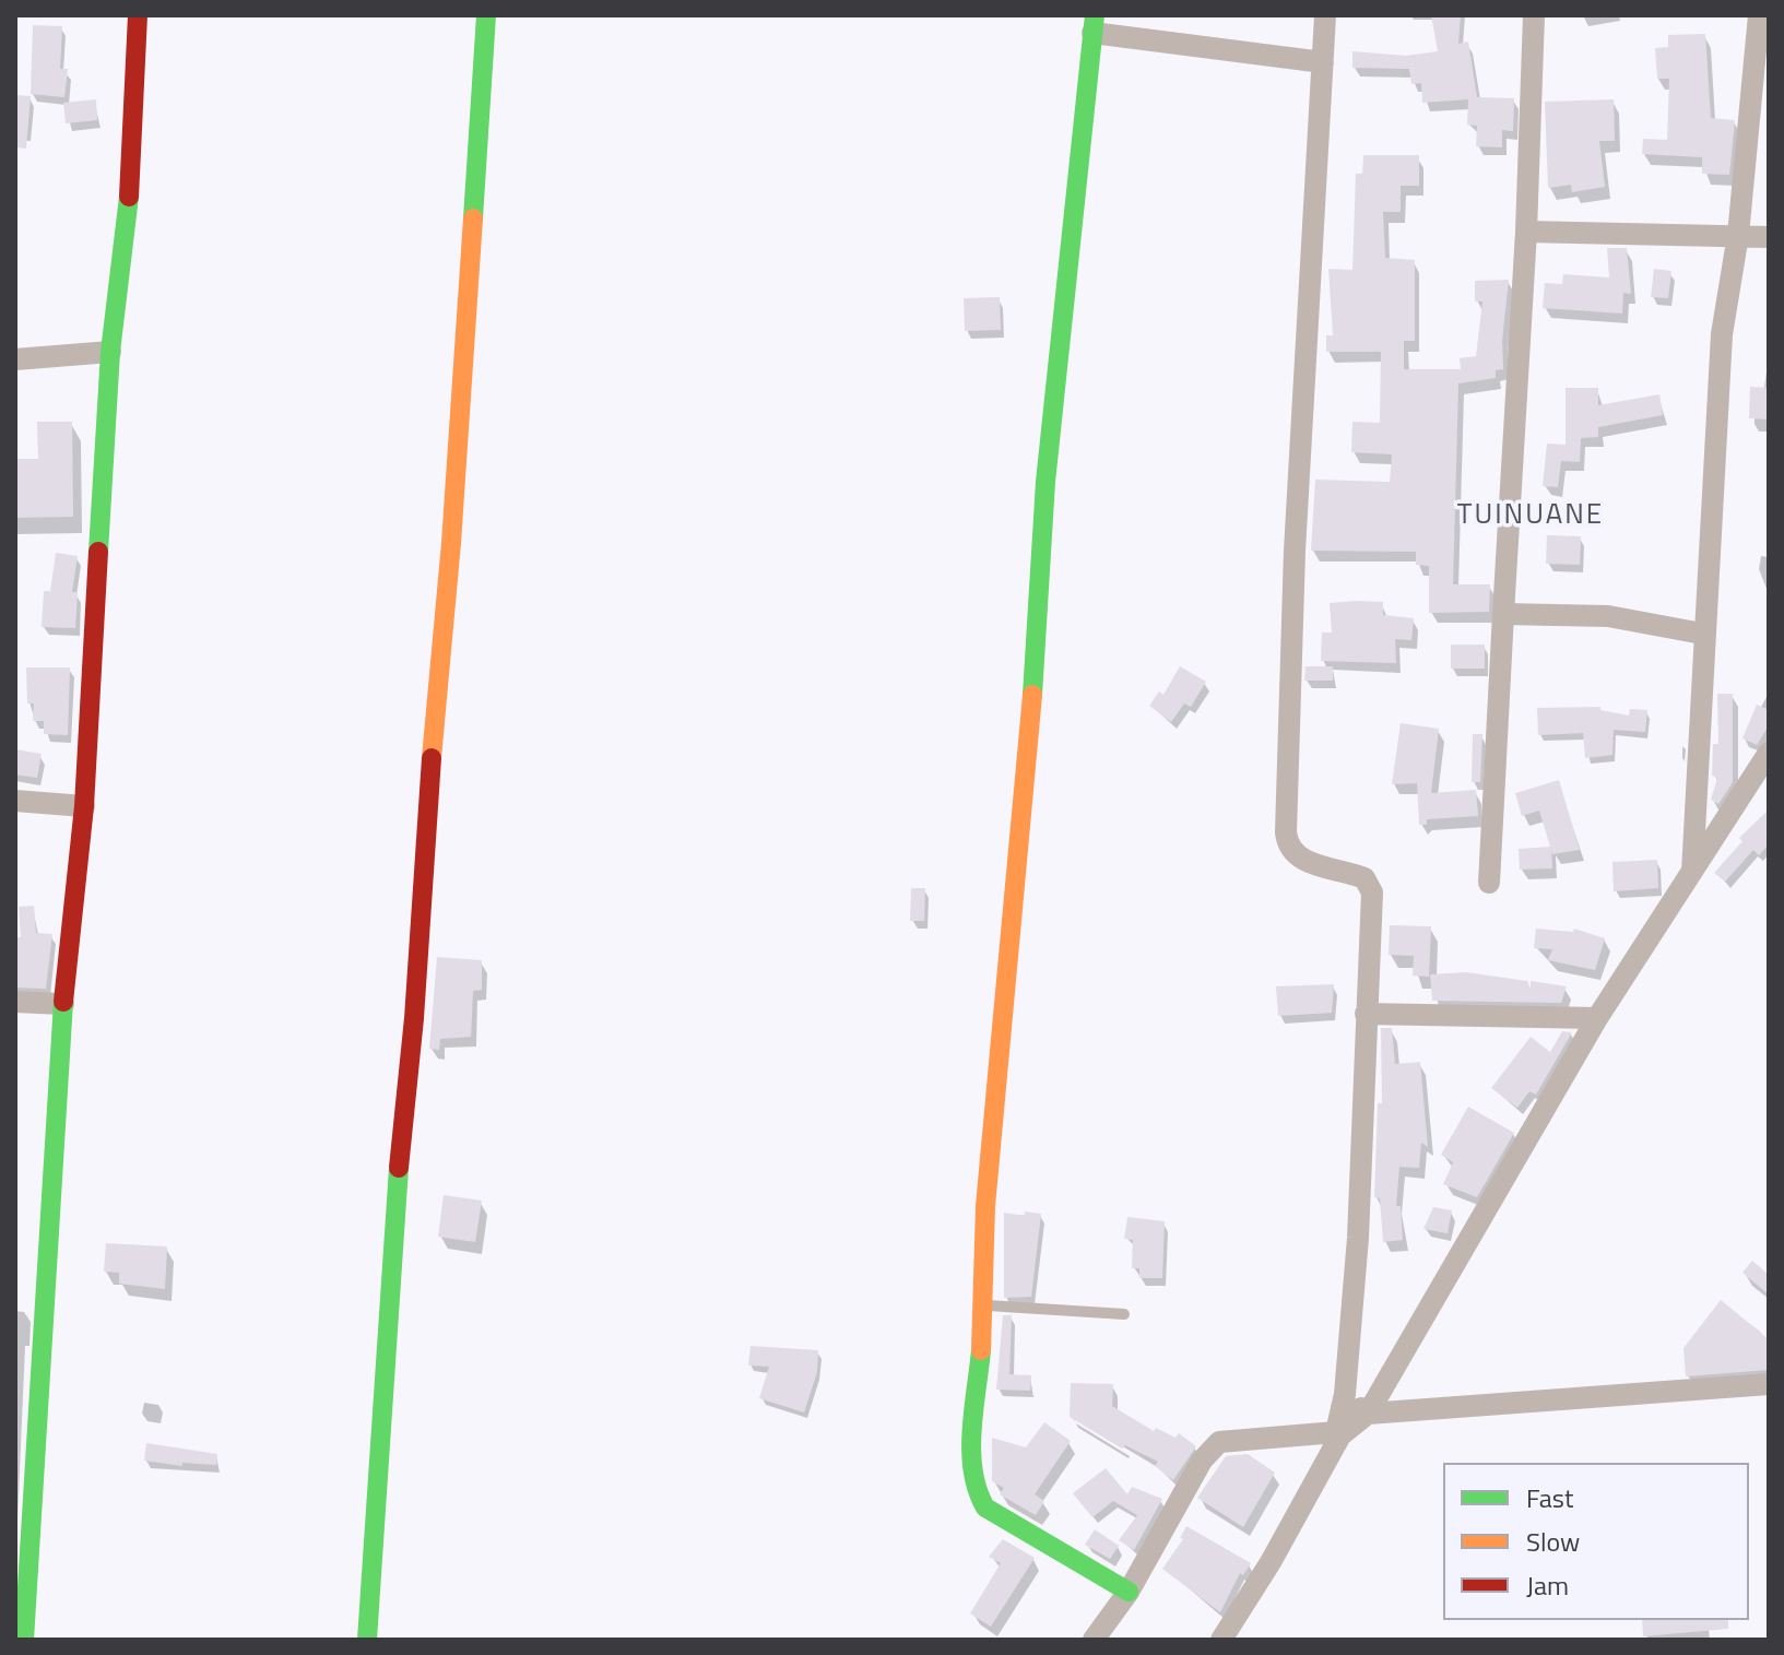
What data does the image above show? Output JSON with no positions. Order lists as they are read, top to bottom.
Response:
{
  "districts": ["TUINUANE"],
  "legend": ["Fast", "Slow", "Jam"]
}
